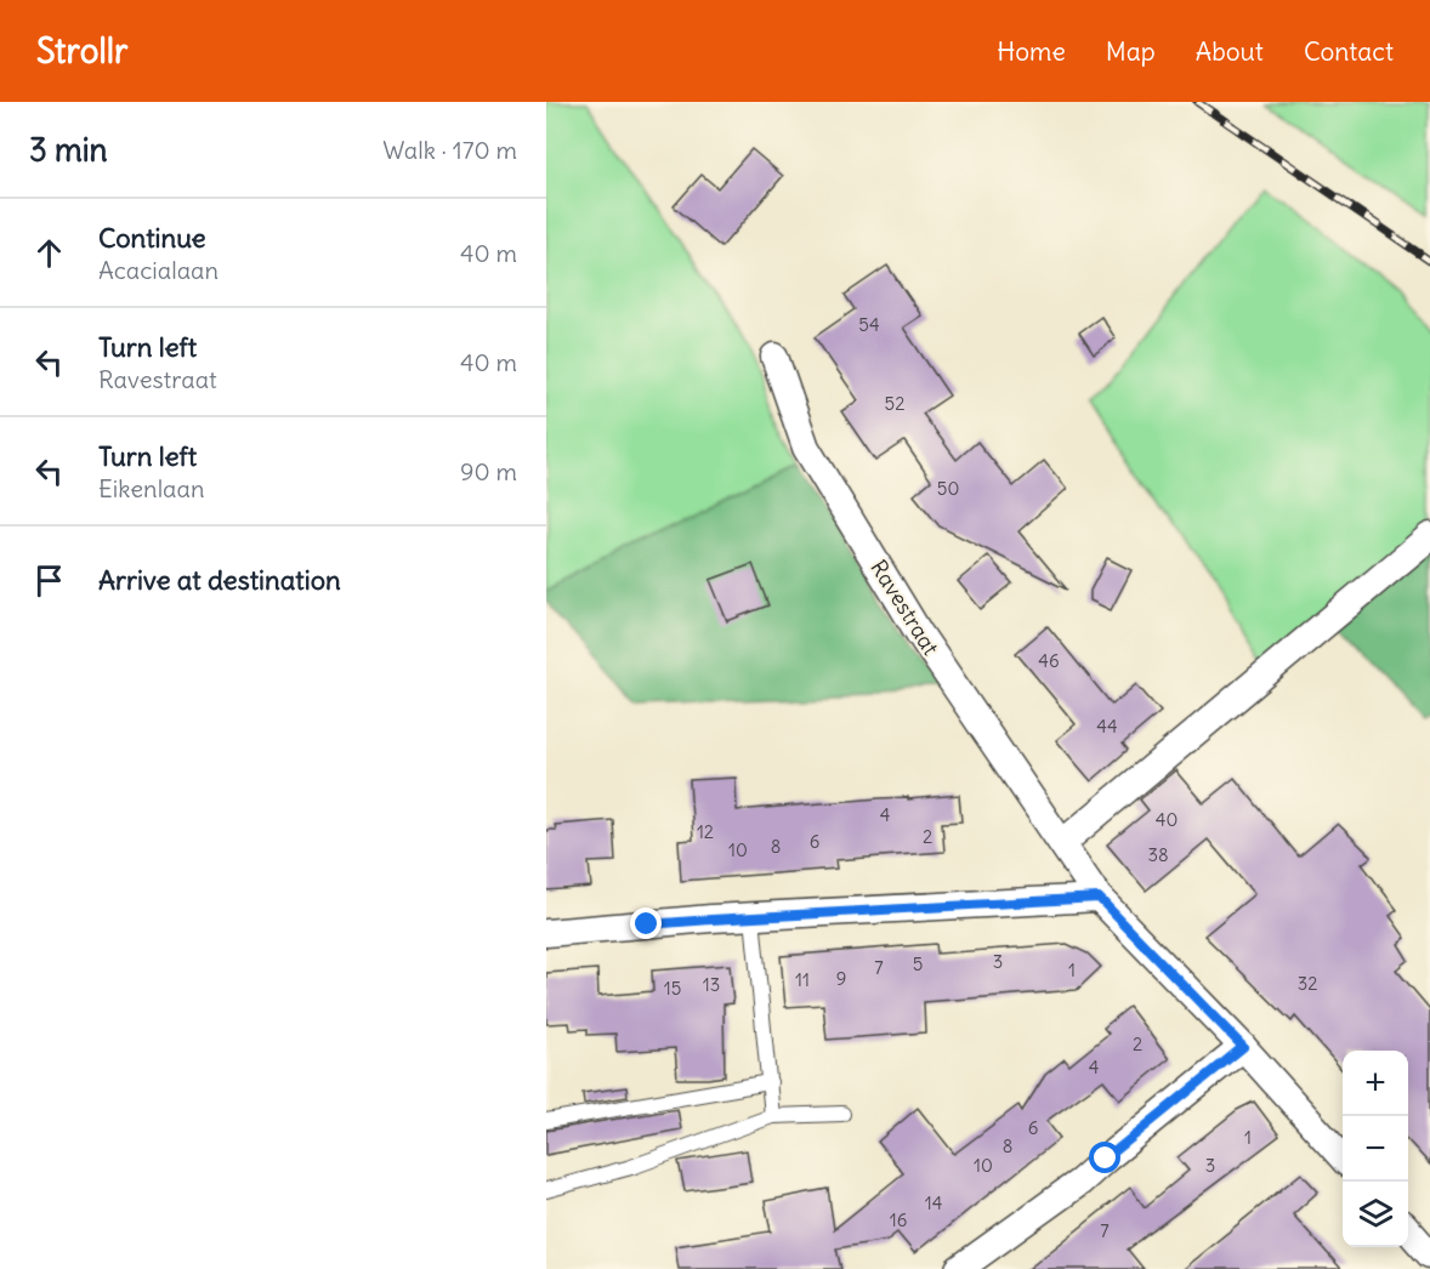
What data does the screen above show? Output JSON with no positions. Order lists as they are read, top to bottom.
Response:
{
  "streets": {
    "street": ["Ravestraat"]
  },
  "house_numbers": [
    "54",
    "52",
    "50",
    "46",
    "44",
    "4",
    "40",
    "12",
    "2",
    "6",
    "8",
    "10",
    "38",
    "3",
    "5",
    "7",
    "1",
    "9",
    "11",
    "32",
    "13",
    "15",
    "2",
    "4",
    "6",
    "1",
    "8",
    "10",
    "3",
    "14",
    "16",
    "7"
  ],
  "page": {
    "header": "Strollr",
    "nav": [
      "Home",
      "Map",
      "About",
      "Contact"
    ],
    "heading": ["3 min", "Walk · 170 m"],
    "list": [
      ["Continue", "Acacialaan", "40 m"],
      ["Turn left", "Ravestraat", "40 m"],
      ["Turn left", "Eikenlaan", "90 m"],
      "Arrive at destination"
    ],
    "map_buttons": ["+", "−"]
  }
}
